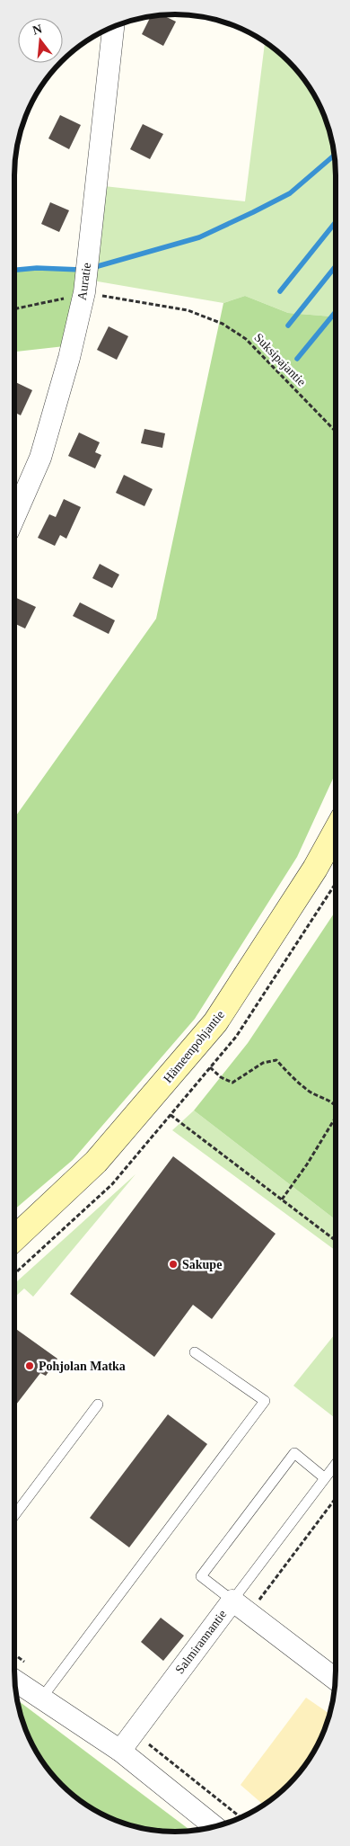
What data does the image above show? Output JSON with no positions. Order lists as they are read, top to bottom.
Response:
{
  "streets": {
    "main road": ["Hämeenpohjantie"],
    "street": ["Auratie", "Salmirannantie"],
    "path": ["Suksipajantie"]
  },
  "crossings": [
    ["Auratie", "Suksipajantie"]
  ],
  "places": ["Sakupe", "Pohjolan Matka"],
  "north": "top"
}
